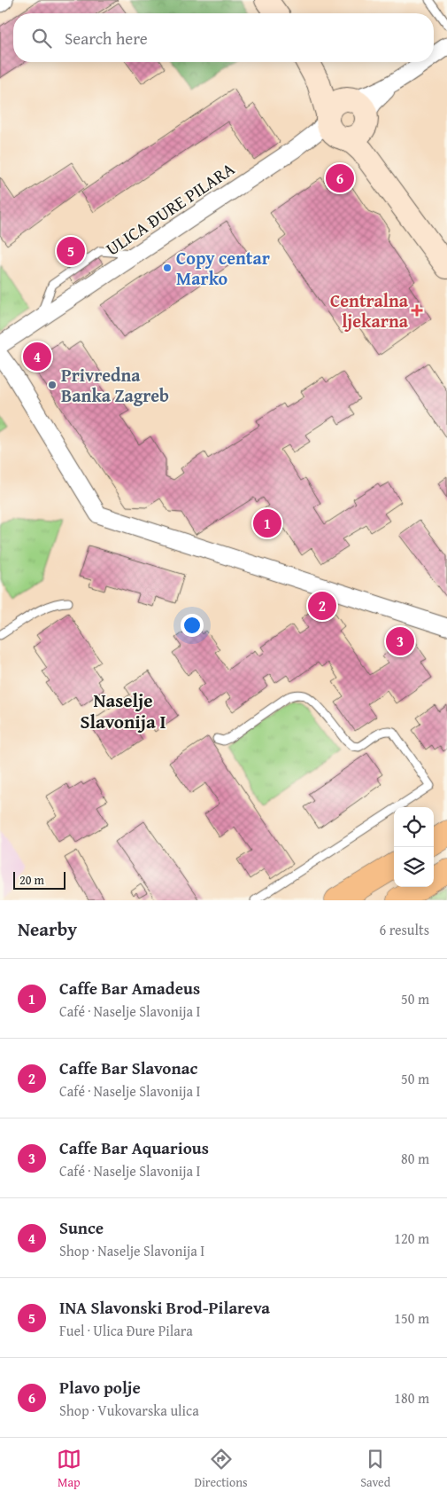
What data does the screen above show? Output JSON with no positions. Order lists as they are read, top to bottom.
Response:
{
  "streets": {
    "street": ["ULICA ĐURE PILARA"]
  },
  "districts": ["Naselje Slavonija I"],
  "places": {
    "other": ["Copy centar Marko", "Privredna Banka Zagreb"],
    "health": ["Centralna ljekarna"]
  },
  "scale_bar": "20 m",
  "page": {
    "search": "Search here",
    "pins": [
      "6",
      "5",
      "4",
      "1",
      "2",
      "3"
    ],
    "scale": "20 m",
    "heading": ["Nearby", "6 results"],
    "list": [
      {
        "mark": "1",
        "name": "Caffe Bar Amadeus",
        "note": "Café · Naselje Slavonija I",
        "value": "50 m"
      },
      {
        "mark": "2",
        "name": "Caffe Bar Slavonac",
        "note": "Café · Naselje Slavonija I",
        "value": "50 m"
      },
      {
        "mark": "3",
        "name": "Caffe Bar Aquarious",
        "note": "Café · Naselje Slavonija I",
        "value": "80 m"
      },
      {
        "mark": "4",
        "name": "Sunce",
        "note": "Shop · Naselje Slavonija I",
        "value": "120 m"
      },
      {
        "mark": "5",
        "name": "INA Slavonski Brod-Pilareva",
        "note": "Fuel · Ulica Đure Pilara",
        "value": "150 m"
      },
      {
        "mark": "6",
        "name": "Plavo polje",
        "note": "Shop · Vukovarska ulica",
        "value": "180 m"
      }
    ],
    "nav": ["Map", "Directions", "Saved"]
  }
}
